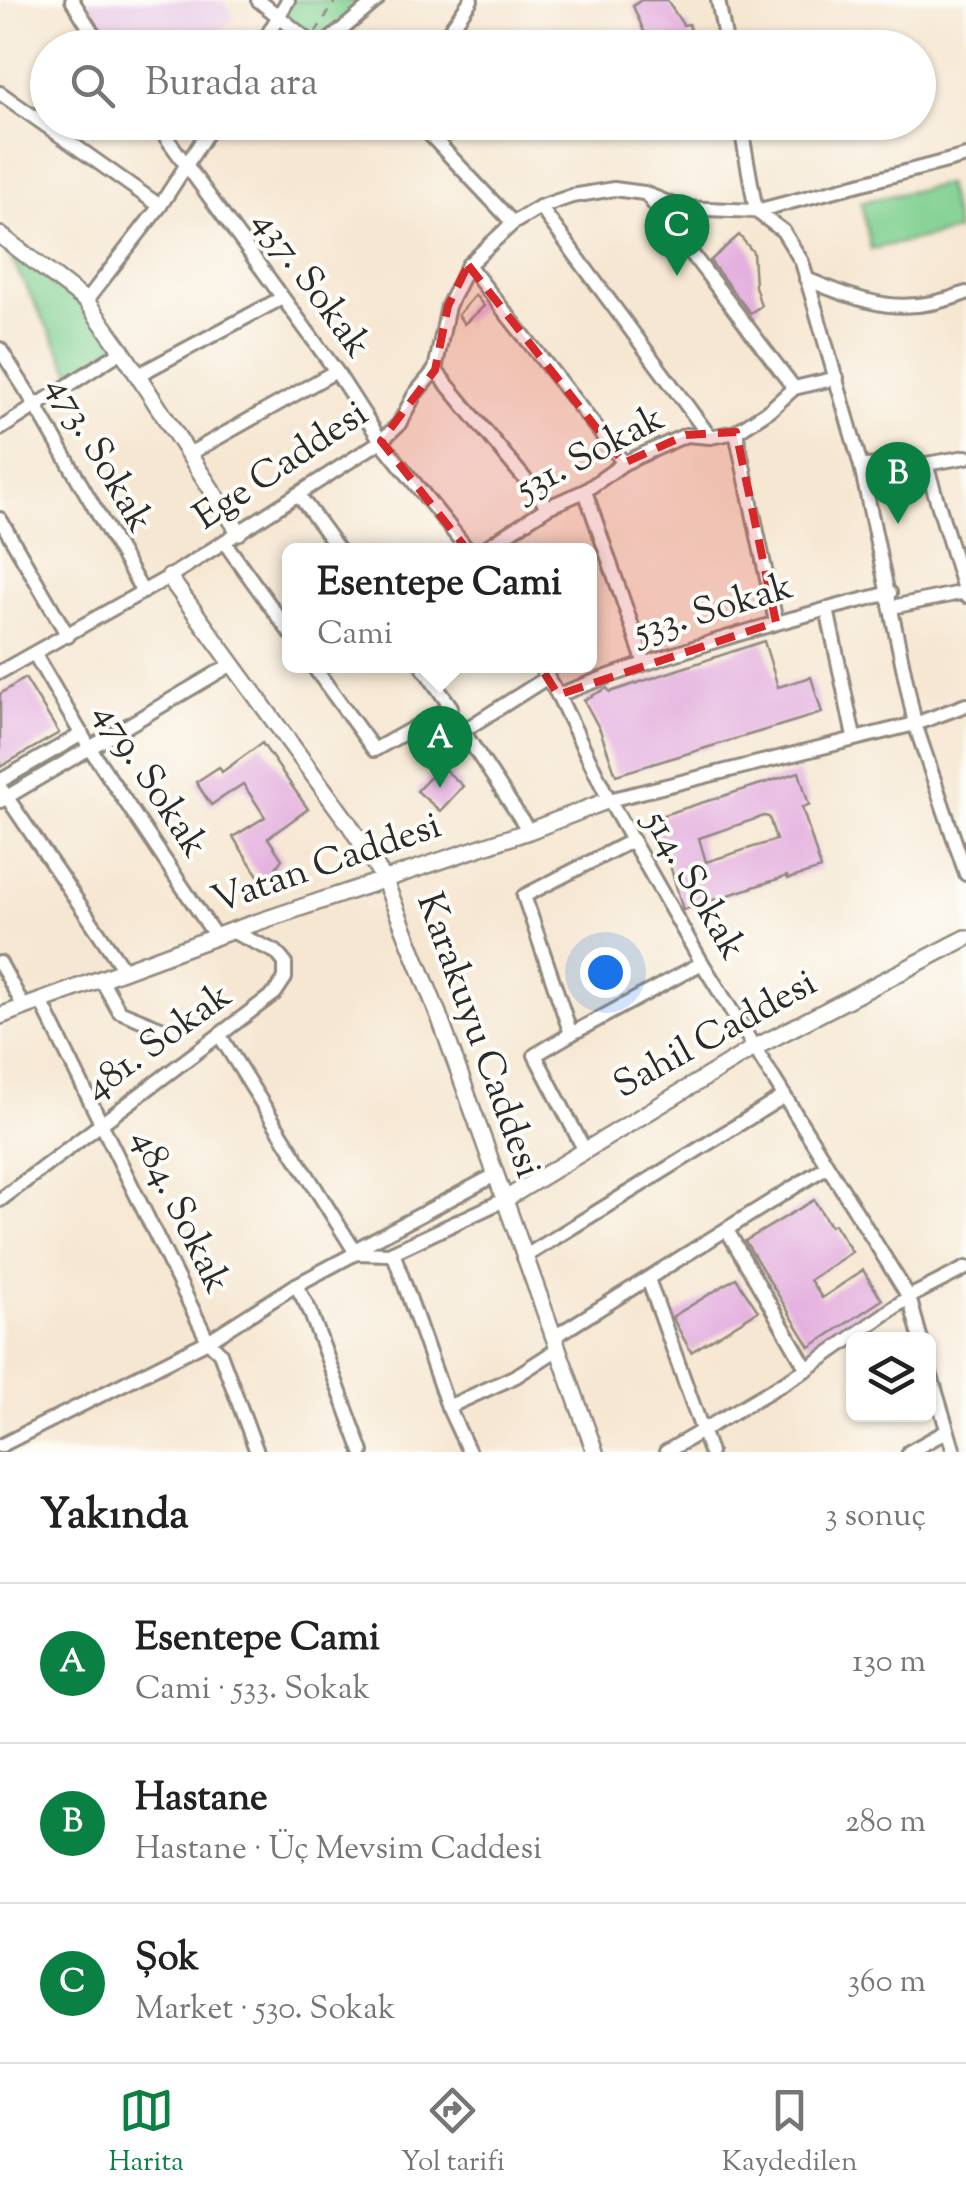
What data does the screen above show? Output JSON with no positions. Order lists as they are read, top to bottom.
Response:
{
  "streets": {
    "street": [
      "437. Sokak",
      "473. Sokak",
      "531. Sokak",
      "Ege Caddesi",
      "533. Sokak",
      "479. Sokak",
      "Vatan Caddesi",
      "514. Sokak",
      "Karakuyu Caddesi",
      "Sahil Caddesi",
      "481. Sokak",
      "484. Sokak"
    ]
  },
  "crossings": [
    ["437. Sokak", "Ege Caddesi"],
    ["473. Sokak", "Ege Caddesi"],
    ["Ege Caddesi", "479. Sokak"],
    ["Ege Caddesi", "Karakuyu Caddesi"],
    ["533. Sokak", "514. Sokak"],
    ["479. Sokak", "Vatan Caddesi"],
    ["479. Sokak", "481. Sokak"],
    ["Vatan Caddesi", "514. Sokak"],
    ["Vatan Caddesi", "Karakuyu Caddesi"],
    ["Vatan Caddesi", "481. Sokak"],
    ["Vatan Caddesi", "484. Sokak"],
    ["514. Sokak", "Sahil Caddesi"],
    ["Karakuyu Caddesi", "Sahil Caddesi"],
    ["481. Sokak", "484. Sokak"]
  ],
  "page": {
    "search": "Burada ara",
    "pins": ["C", "B", "A"],
    "popup": ["Esentepe Cami", "Cami"],
    "heading": ["Yakında", "3 sonuç"],
    "list": [
      {
        "mark": "A",
        "name": "Esentepe Cami",
        "note": "Cami · 533. Sokak",
        "value": "130 m"
      },
      {
        "mark": "B",
        "name": "Hastane",
        "note": "Hastane · Üç Mevsim Caddesi",
        "value": "280 m"
      },
      {
        "mark": "C",
        "name": "Şok",
        "note": "Market · 530. Sokak",
        "value": "360 m"
      }
    ],
    "nav": ["Harita", "Yol tarifi", "Kaydedilen"]
  }
}
